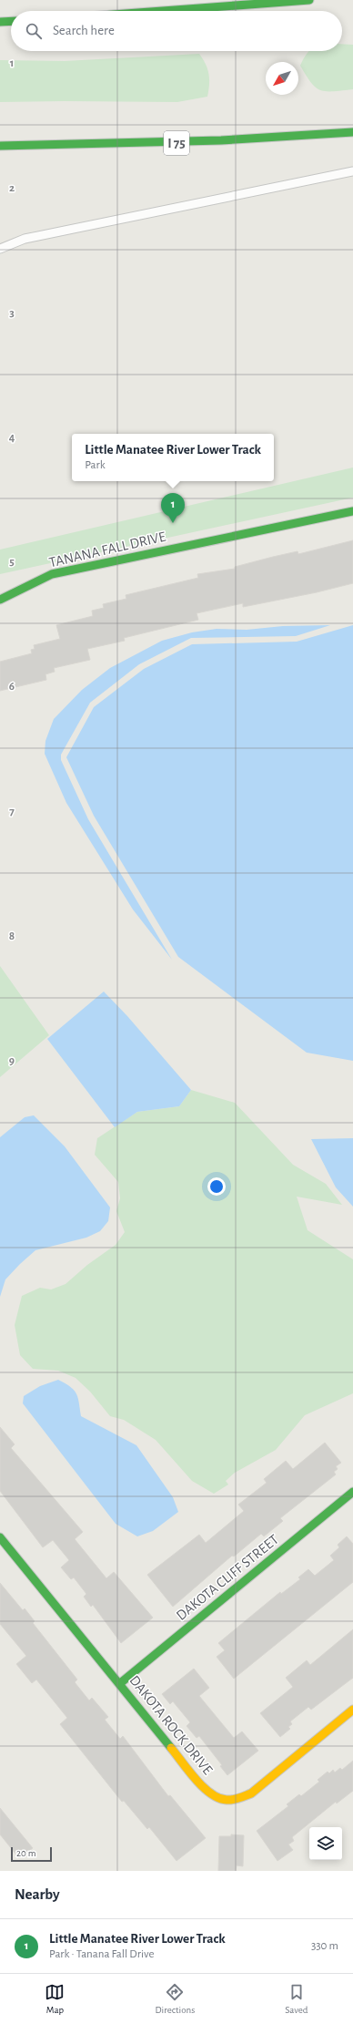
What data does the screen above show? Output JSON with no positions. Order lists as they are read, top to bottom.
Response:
{
  "streets": {
    "main road": [
      "I 75",
      "TANANA FALL DRIVE",
      "DAKOTA CLIFF STREET",
      "DAKOTA ROCK DRIVE"
    ]
  },
  "crossings": [
    ["DAKOTA CLIFF STREET", "DAKOTA ROCK DRIVE"]
  ],
  "scale_bar": "20 m",
  "north": "bottom left",
  "page": {
    "search": "Search here",
    "popup": ["Little Manatee River Lower Track", "Park"],
    "pins": "1",
    "scale": "20 m",
    "heading": "Nearby",
    "list": [
      {
        "mark": "1",
        "name": "Little Manatee River Lower Track",
        "note": "Park · Tanana Fall Drive",
        "value": "330 m"
      }
    ],
    "nav": ["Map", "Directions", "Saved"]
  },
  "grid": {
    "rows": [
      "1",
      "2",
      "3",
      "4",
      "5",
      "6",
      "7",
      "8",
      "9"
    ]
  }
}
